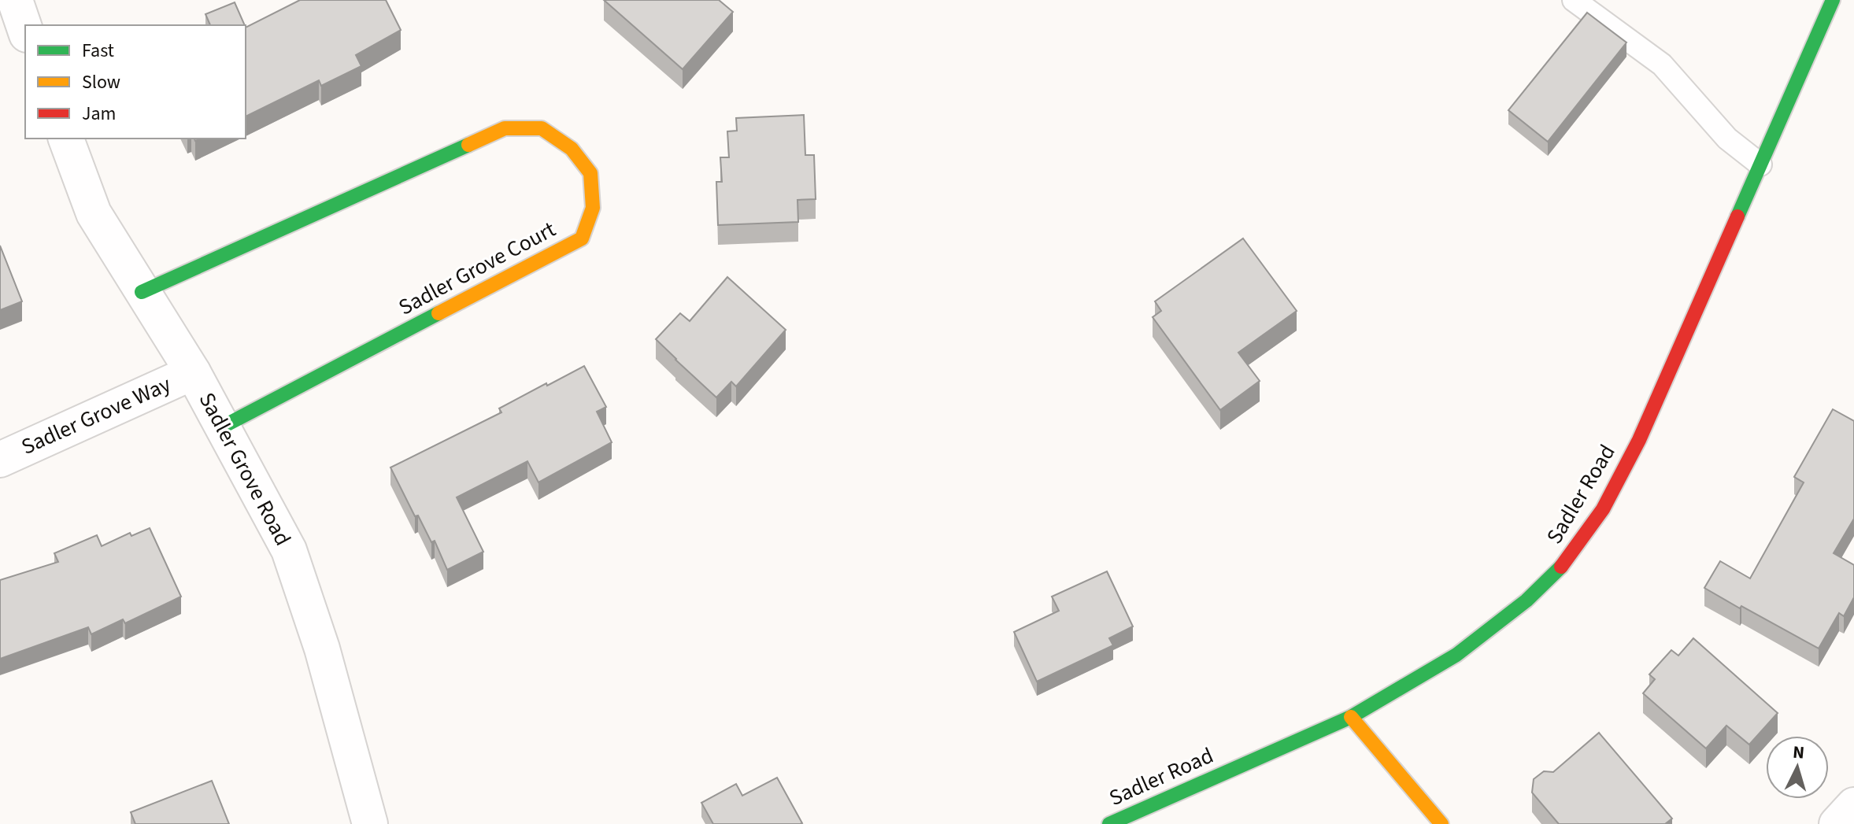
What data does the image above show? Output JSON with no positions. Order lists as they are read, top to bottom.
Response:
{
  "streets": {
    "street": [
      "Sadler Grove Court",
      "Sadler Grove Way",
      "Sadler Grove Road",
      "Sadler Road"
    ]
  },
  "crossings": [
    ["Sadler Grove Court", "Sadler Grove Road"],
    ["Sadler Grove Way", "Sadler Grove Road"]
  ],
  "legend": ["Fast", "Slow", "Jam"],
  "north": "top"
}
